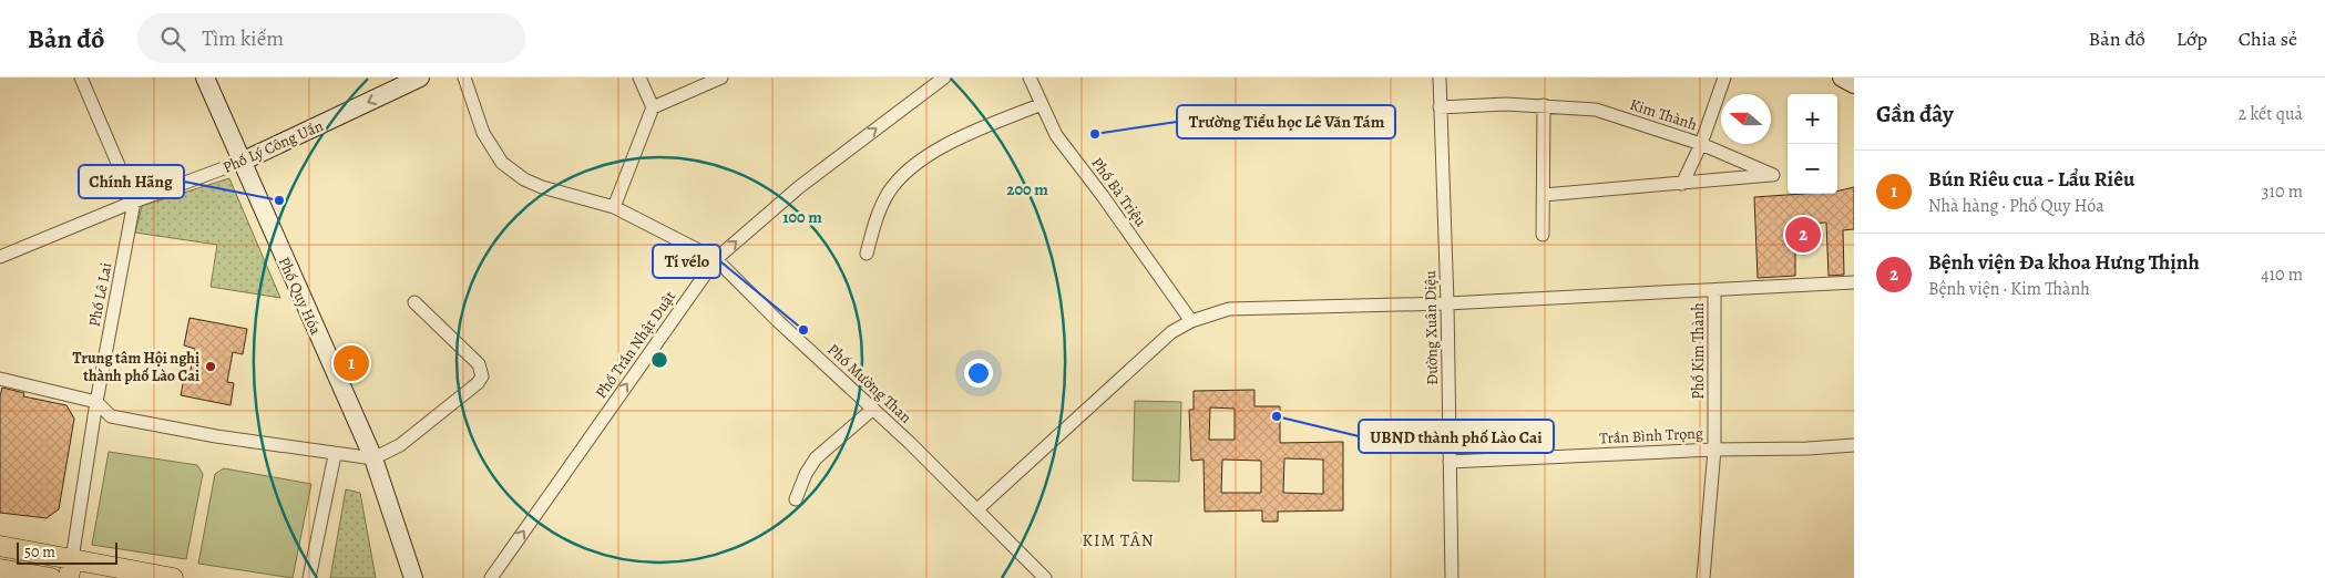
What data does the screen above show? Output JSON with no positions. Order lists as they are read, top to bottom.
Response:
{
  "streets": {
    "street": [
      "Kim Thành",
      "Phố Lý Công Uẩn",
      "Phố Bà Triệu",
      "Phố Lê Lai",
      "Phố Quy Hóa",
      "Đường Xuân Diệu",
      "Phố Trần Nhật Duật",
      "Phố Kim Thành",
      "Phố Mường Than",
      "Trần Bình Trọng"
    ]
  },
  "crossings": [
    ["Kim Thành", "Đường Xuân Diệu"],
    ["Phố Lý Công Uẩn", "Phố Lê Lai"],
    ["Phố Lý Công Uẩn", "Phố Quy Hóa"],
    ["Đường Xuân Diệu", "Trần Bình Trọng"],
    ["Phố Trần Nhật Duật", "Phố Mường Than"],
    ["Phố Kim Thành", "Trần Bình Trọng"]
  ],
  "one_way": ["Phố Lý Công Uẩn", "Phố Trần Nhật Duật"],
  "districts": ["KIM TÂN"],
  "places": [
    "Trường Tiểu học Lê Văn Tám",
    "Chính Hãng",
    "Tí vélo",
    "Trung tâm Hội nghị thành phố Lào Cai",
    "UBND thành phố Lào Cai"
  ],
  "scale_bar": "50 m",
  "north": "left",
  "page": {
    "header": "Bản đồ",
    "search": "Tìm kiếm",
    "nav": ["Bản đồ", "Lớp", "Chia sẻ"],
    "heading": ["Gần đây", "2 kết quả"],
    "map_buttons": ["+", "−"],
    "list": [
      {
        "mark": "1",
        "name": "Bún Riêu cua - Lẩu Riêu",
        "note": "Nhà hàng · Phố Quy Hóa",
        "value": "310 m"
      },
      {
        "mark": "2",
        "name": "Bệnh viện Đa khoa Hưng Thịnh",
        "note": "Bệnh viện · Kim Thành",
        "value": "410 m"
      }
    ],
    "pins": ["2", "1"],
    "scale": "50 m"
  },
  "rings": ["200 m", "100 m"]
}
